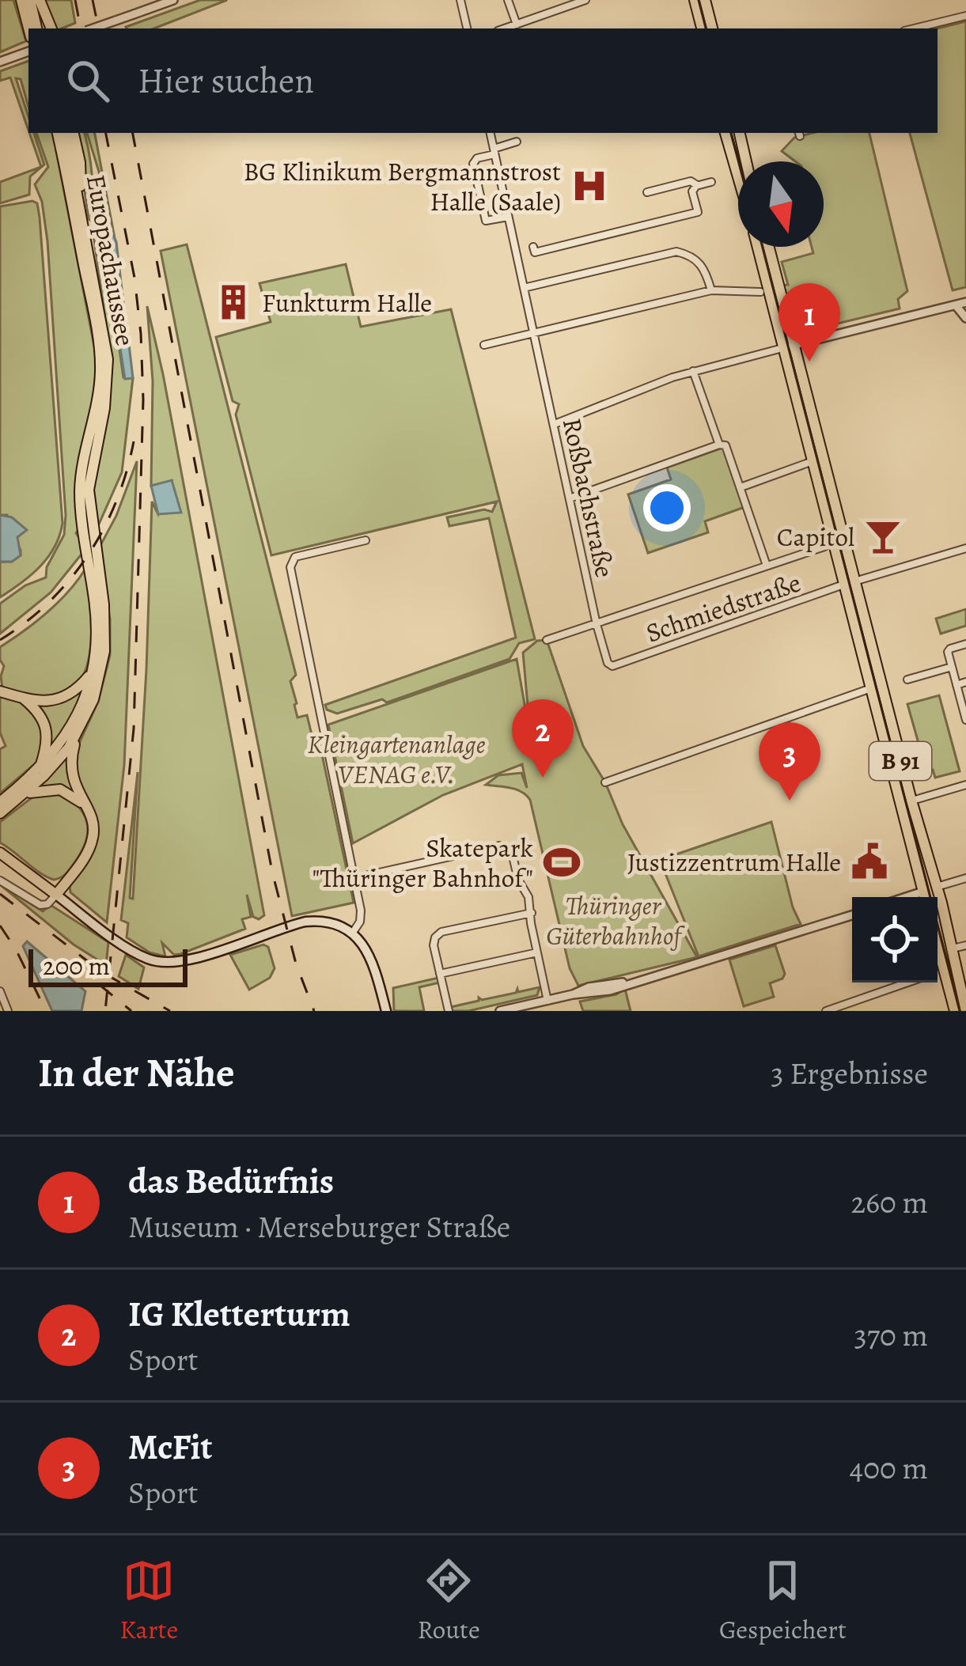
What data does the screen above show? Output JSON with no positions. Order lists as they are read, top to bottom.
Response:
{
  "streets": {
    "main road": ["Europachaussee", "B 91"],
    "street": ["Roßbachstraße", "Schmiedstraße"]
  },
  "crossings": [
    ["Roßbachstraße", "Schmiedstraße"],
    ["Schmiedstraße", "B 91"]
  ],
  "parks": ["Kleingartenanlage VENAG e.V.", "Thüringer Güterbahnhof"],
  "places": {
    "hospital": ["BG Klinikum Bergmannstrost Halle (Saale)"],
    "building": ["Funkturm Halle"],
    "bar": ["Capitol"],
    "public building": ["Justizzentrum Halle"],
    "sports": ["Skatepark \"Thüringer Bahnhof\""]
  },
  "scale_bar": "200 m",
  "north": "bottom",
  "page": {
    "search": "Hier suchen",
    "pins": ["1", "2", "3"],
    "scale": "200 m",
    "heading": ["In der Nähe", "3 Ergebnisse"],
    "list": [
      {
        "mark": "1",
        "name": "das Bedürfnis",
        "note": "Museum · Merseburger Straße",
        "value": "260 m"
      },
      {
        "mark": "2",
        "name": "IG Kletterturm",
        "note": "Sport",
        "value": "370 m"
      },
      {
        "mark": "3",
        "name": "McFit",
        "note": "Sport",
        "value": "400 m"
      }
    ],
    "nav": ["Karte", "Route", "Gespeichert"]
  }
}
